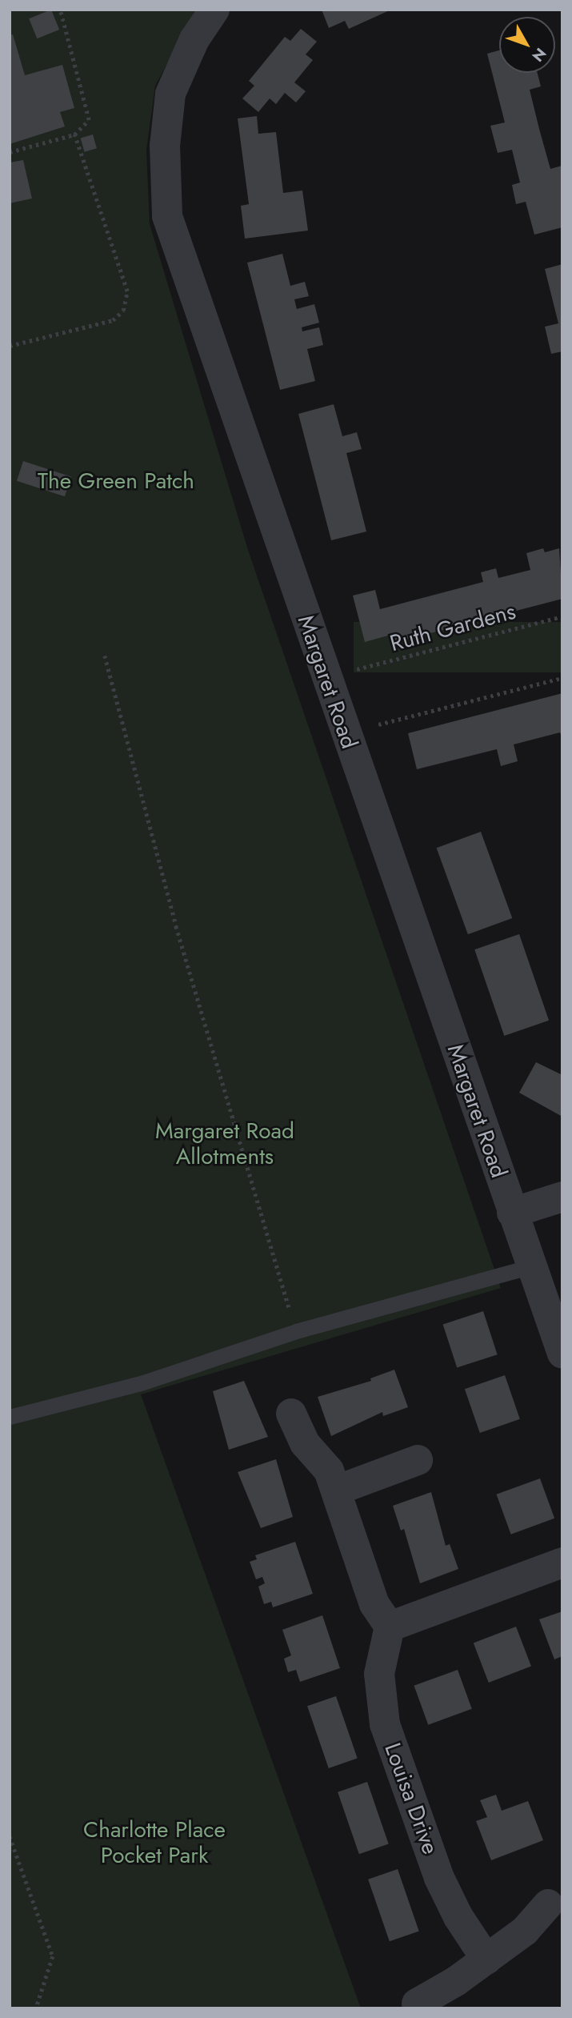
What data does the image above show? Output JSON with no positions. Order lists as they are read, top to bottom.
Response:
{
  "streets": {
    "street": ["Margaret Road", "Louisa Drive"],
    "path": ["Ruth Gardens"]
  },
  "parks": ["The Green Patch", "Margaret Road Allotments", "Charlotte Place Pocket Park"],
  "north": "bottom right"
}
